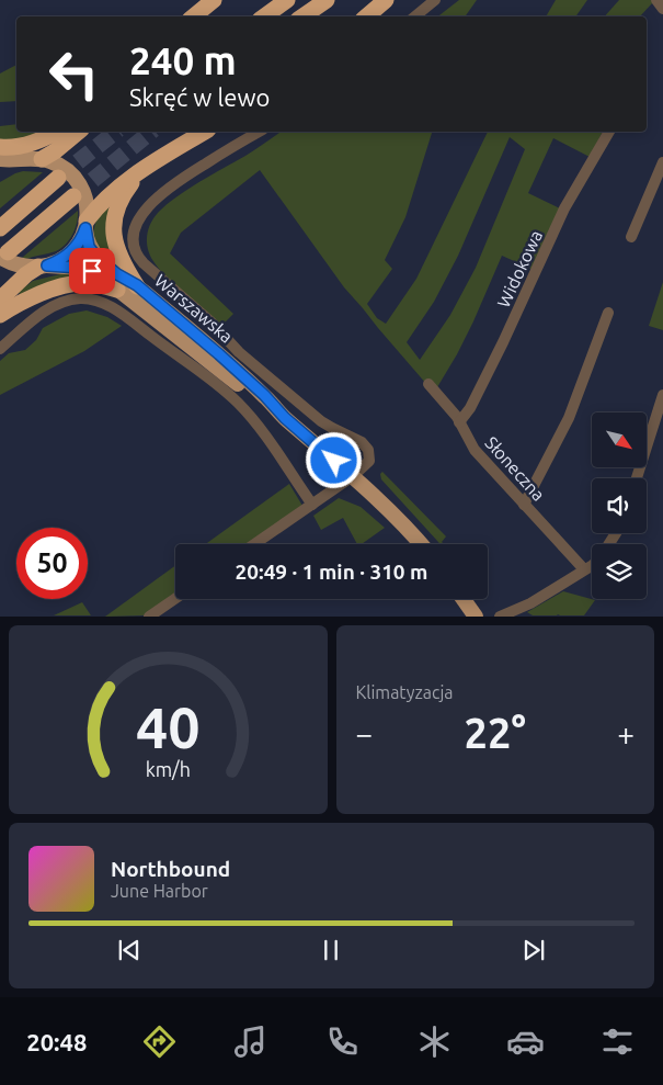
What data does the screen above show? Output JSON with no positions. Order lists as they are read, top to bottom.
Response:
{
  "streets": {
    "main road": ["Warszawska"],
    "street": ["Widokowa", "Słoneczna"]
  },
  "crossings": [
    ["Widokowa", "Słoneczna"]
  ],
  "north": "bottom right",
  "page": {
    "turn": ["240 m", "Skręć w lewo"],
    "limit": "50",
    "trip": "20:49 · 1 min · 310 m",
    "tile": "Klimatyzacja",
    "heat": ["−", "22°", "+"],
    "song": ["Northbound", "June Harbor"],
    "tabs": "20:48",
    "gauge": ["40", "km/h"]
  }
}
